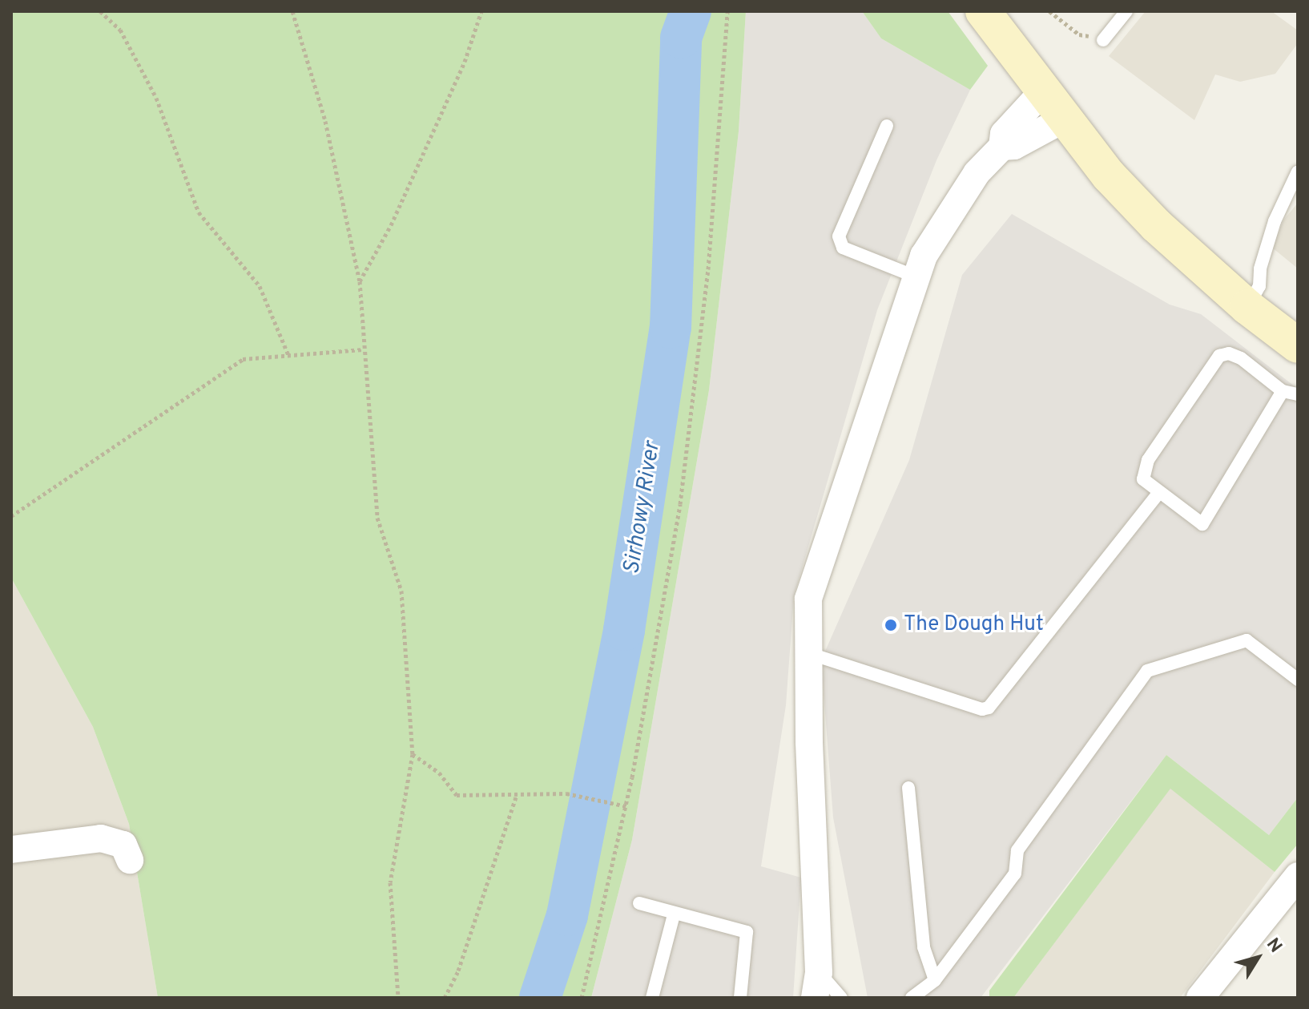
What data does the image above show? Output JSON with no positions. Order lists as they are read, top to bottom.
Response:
{
  "water": ["Sirhowy River"],
  "places": ["The Dough Hut"],
  "north": "top right"
}
